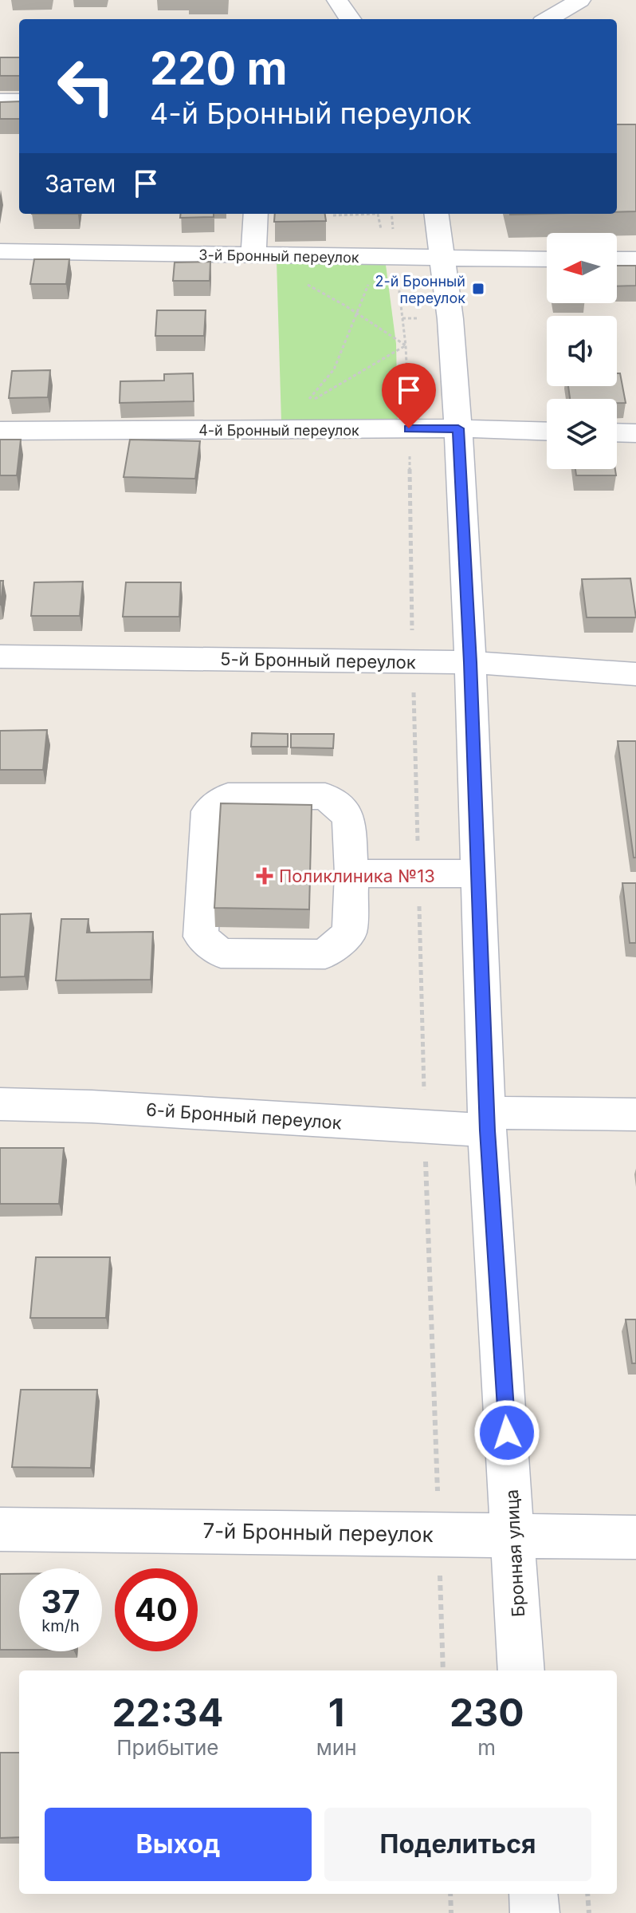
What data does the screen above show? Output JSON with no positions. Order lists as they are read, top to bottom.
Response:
{
  "streets": {
    "street": [
      "3-й Бронный переулок",
      "4-й Бронный переулок",
      "5-й Бронный переулок",
      "6-й Бронный переулок",
      "7-й Бронный переулок",
      "Бронная улица"
    ]
  },
  "crossings": [
    ["3-й Бронный переулок", "Бронная улица"],
    ["4-й Бронный переулок", "Бронная улица"],
    ["5-й Бронный переулок", "Бронная улица"],
    ["6-й Бронный переулок", "Бронная улица"],
    ["7-й Бронный переулок", "Бронная улица"]
  ],
  "places": {
    "transit": ["2-й Бронный переулок"],
    "health": ["Поликлиника №13"]
  },
  "north": "left",
  "page": {
    "turn": ["220 m", "4-й Бронный переулок"],
    "then": "Затем",
    "speed": "37 km/h",
    "limit": "40",
    "eta": [
      "22:34",
      "Прибытие",
      "1",
      "мин",
      "230",
      "m"
    ],
    "buttons": ["Выход", "Поделиться"]
  }
}
